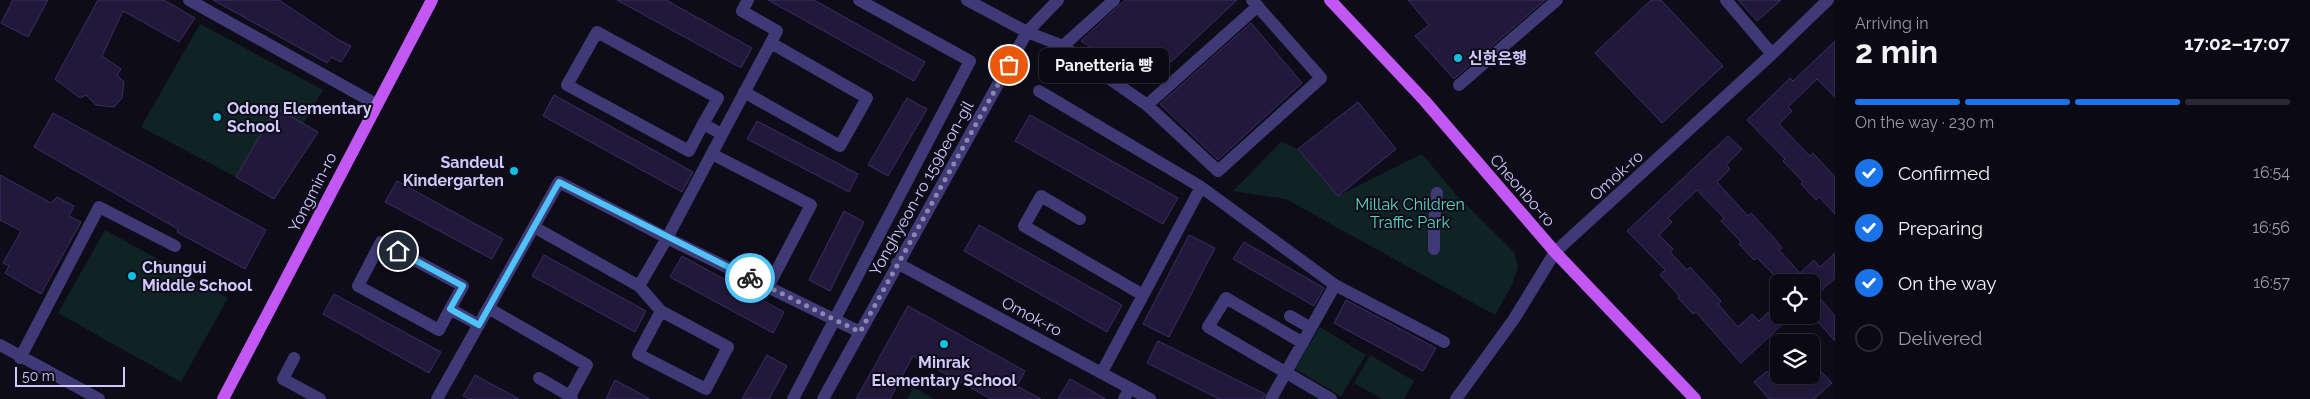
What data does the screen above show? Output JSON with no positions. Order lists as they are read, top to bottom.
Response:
{
  "streets": {
    "main road": ["Cheonbo-ro", "Yongmin-ro"],
    "street": ["Omok-ro", "Yonghyeon-ro 159beon-gil"]
  },
  "crossings": [
    ["Omok-ro", "Yonghyeon-ro 159beon-gil"],
    ["Omok-ro", "Cheonbo-ro"]
  ],
  "parks": ["Millak Children Traffic Park"],
  "places": [
    "신한은행",
    "Panetteria 빵",
    "Odong Elementary School",
    "Sandeul Kindergarten",
    "Chungui Middle School",
    "Minrak Elementary School"
  ],
  "scale_bar": "50 m",
  "page": {
    "heading": ["2 min", "Arriving in", "17:02–17:07"],
    "bubble": "Panetteria 빵",
    "bar": "On the way · 230 m",
    "list": [
      ["Confirmed", "16:54"],
      ["Preparing", "16:56"],
      ["On the way", "16:57"],
      "Delivered"
    ],
    "scale": "50 m"
  }
}
